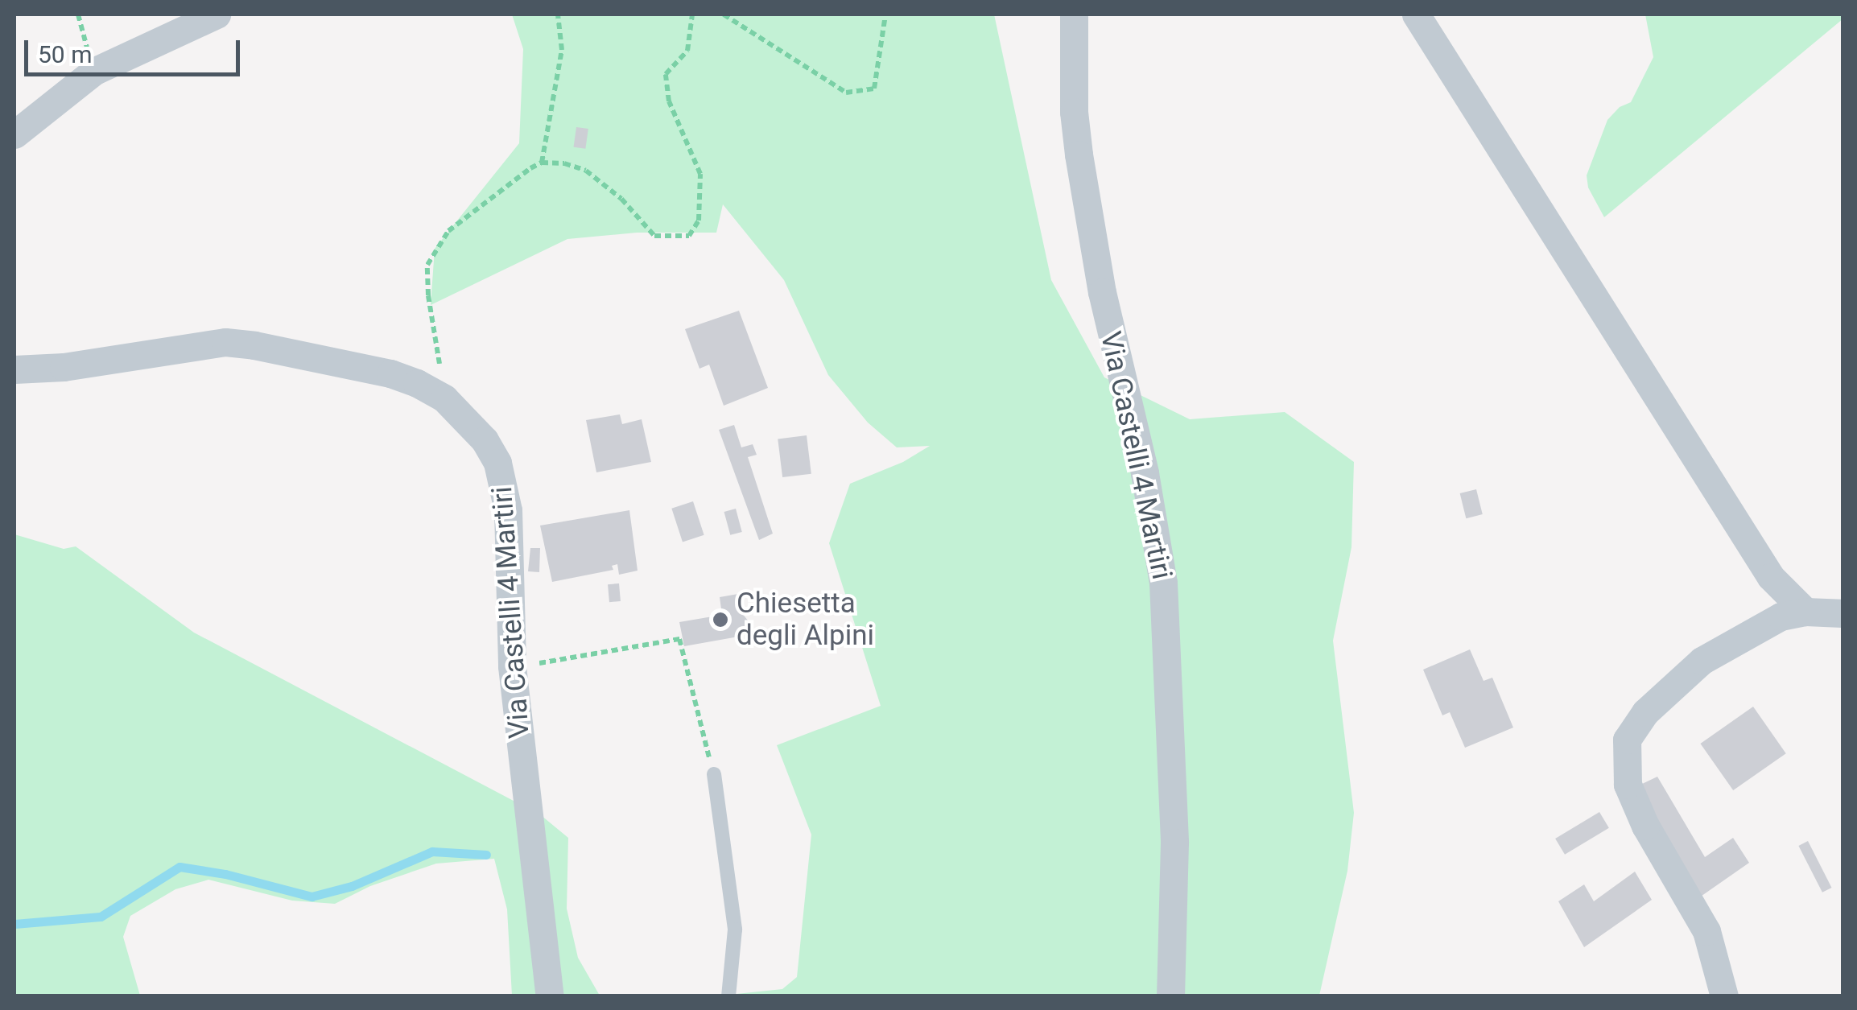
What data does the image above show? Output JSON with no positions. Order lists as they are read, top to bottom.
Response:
{
  "streets": {
    "street": ["Via Castelli 4 Martiri"]
  },
  "places": ["Chiesetta degli Alpini"],
  "scale_bar": "50 m"
}
